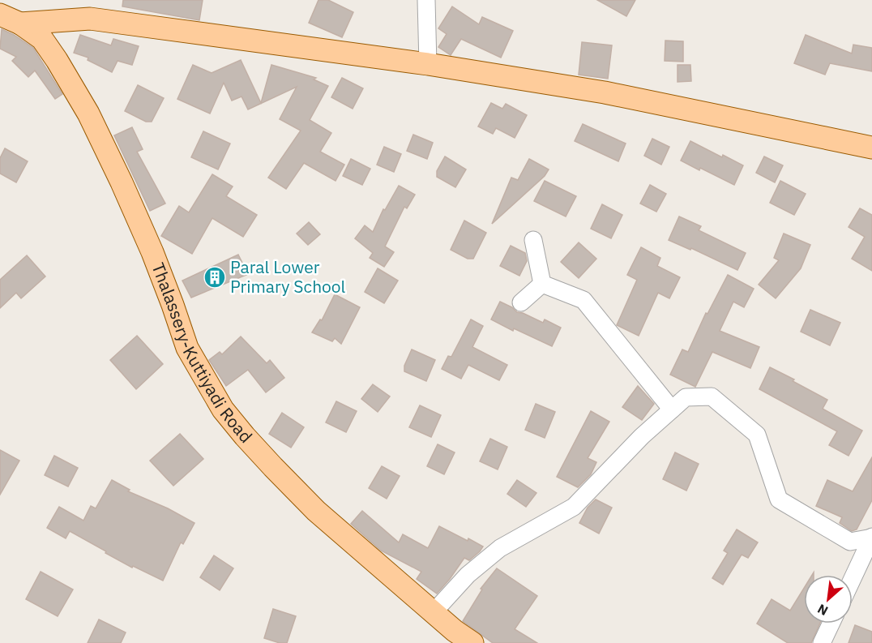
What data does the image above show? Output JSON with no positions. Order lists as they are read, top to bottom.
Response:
{
  "streets": {
    "main road": ["Thalassery-Kuttiyadi Road"]
  },
  "places": {
    "building": ["Paral Lower Primary School"]
  },
  "north": "bottom left"
}
